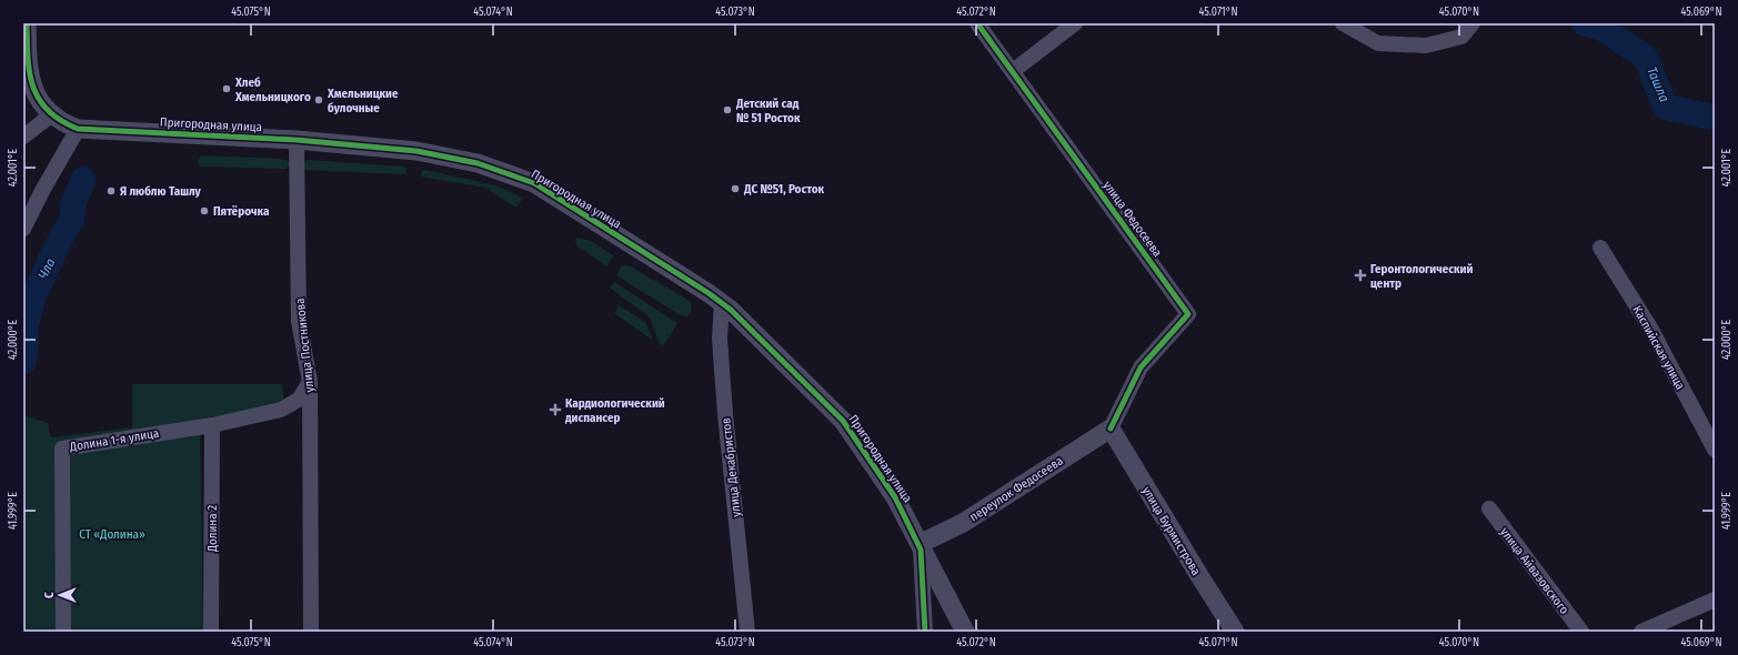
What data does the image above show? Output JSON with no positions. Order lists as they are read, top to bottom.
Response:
{
  "streets": {
    "street": [
      "Пригородная улица",
      "улица Федосеева",
      "улица Постникова",
      "Каспийская улица",
      "Долина 1-я улица",
      "улица Декабристов",
      "переулок Федосеева",
      "Долина 2",
      "улица Бурмистрова",
      "улица Айвазовского"
    ]
  },
  "crossings": [
    ["Пригородная улица", "улица Постникова"],
    ["Пригородная улица", "улица Декабристов"],
    ["Пригородная улица", "переулок Федосеева"],
    ["улица Федосеева", "переулок Федосеева"],
    ["улица Федосеева", "улица Бурмистрова"],
    ["улица Постникова", "Долина 1-я улица"],
    ["Долина 1-я улица", "Долина 2"],
    ["переулок Федосеева", "улица Бурмистрова"]
  ],
  "water": ["Ташла", "Чла"],
  "parks": ["СТ «Долина»"],
  "places": {
    "other": [
      "Хлеб Хмельницкого",
      "Хмельницкие булочные",
      "Детский сад № 51 Росток",
      "ДС №51, Росток",
      "Я люблю Ташлу",
      "Пятёрочка"
    ],
    "health": ["Геронтологический центр", "Кардиологический диспансер"]
  },
  "north": "left",
  "coordinates": [
    "45.075°N",
    "45.074°N",
    "45.073°N",
    "45.072°N",
    "45.071°N",
    "45.070°N",
    "45.069°N",
    "42.001°E",
    "42.000°E",
    "41.999°E"
  ]
}
